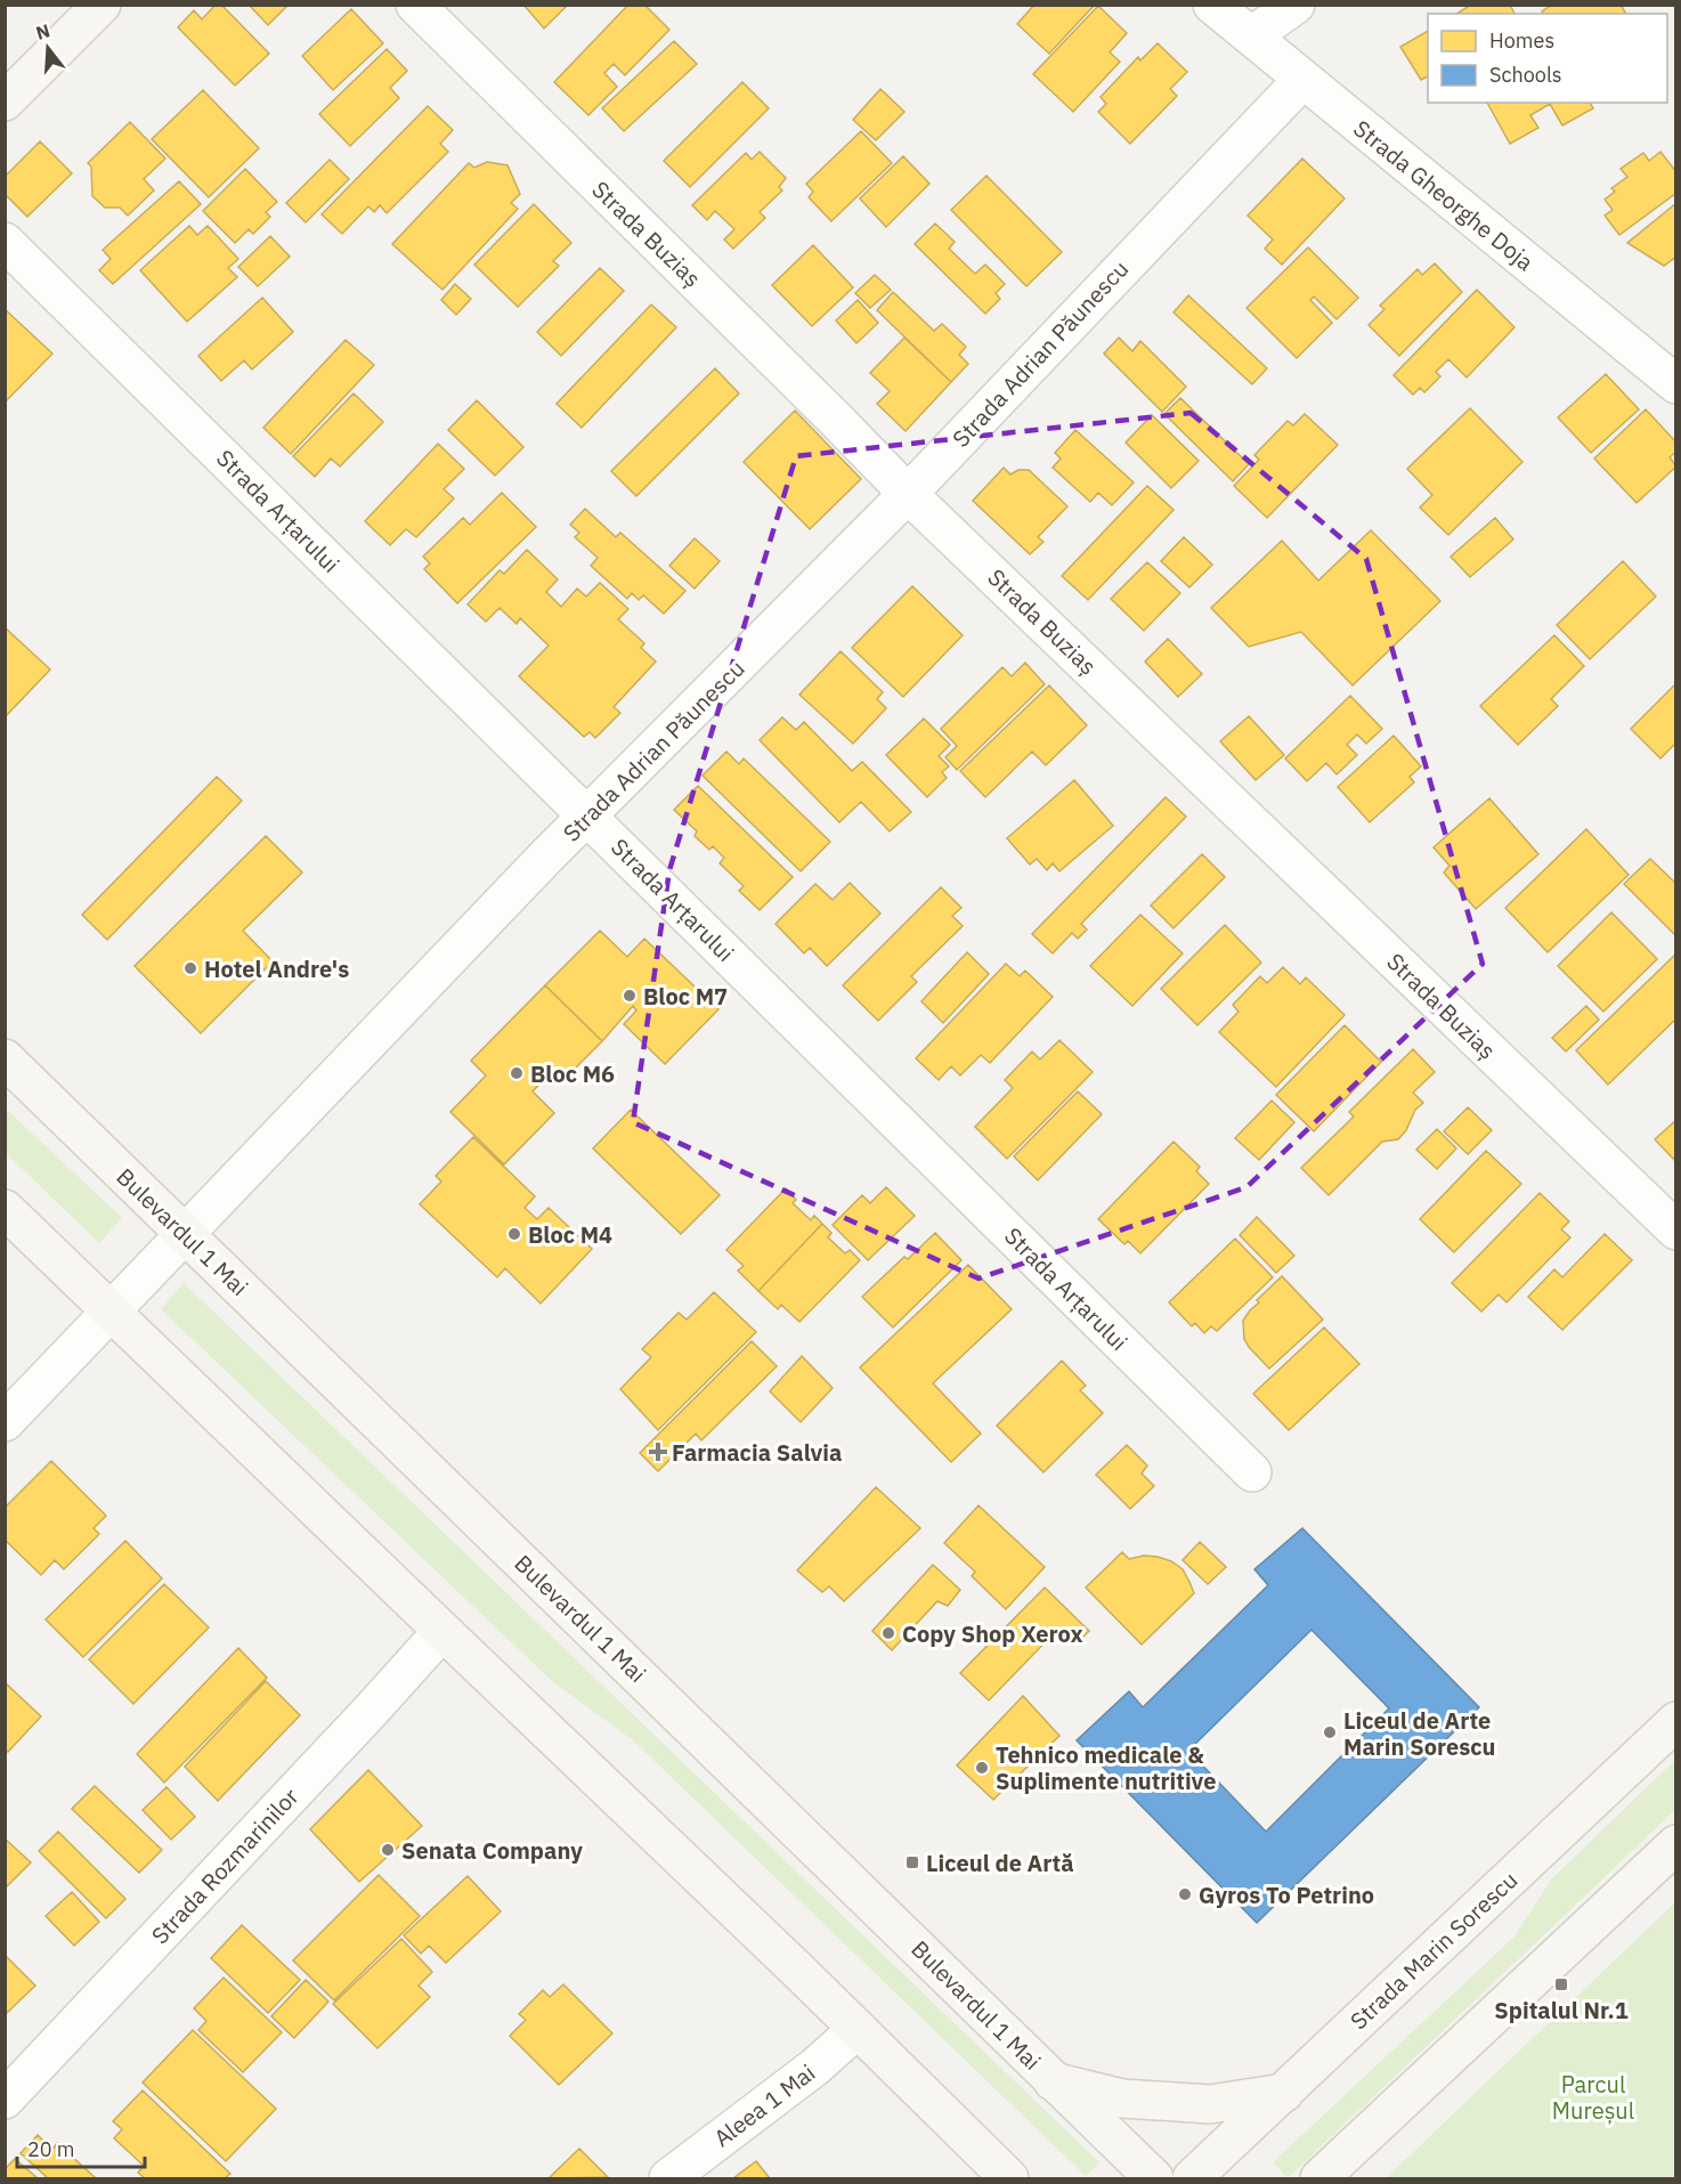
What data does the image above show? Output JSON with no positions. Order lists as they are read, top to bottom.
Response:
{
  "streets": {
    "main road": ["Bulevardul 1 Mai", "Strada Marin Sorescu"],
    "street": [
      "Strada Gheorghe Doja",
      "Strada Buziaș",
      "Strada Adrian Păunescu",
      "Strada Arțarului",
      "Strada Rozmarinilor",
      "Aleea 1 Mai"
    ]
  },
  "crossings": [
    ["Strada Gheorghe Doja", "Strada Adrian Păunescu"],
    ["Strada Buziaș", "Strada Adrian Păunescu"],
    ["Strada Adrian Păunescu", "Strada Arțarului"],
    ["Strada Adrian Păunescu", "Bulevardul 1 Mai"]
  ],
  "parks": ["Parcul Mureșul"],
  "places": {
    "other": [
      "Hotel Andre's",
      "Bloc M7",
      "Bloc M6",
      "Bloc M4",
      "Copy Shop Xerox",
      "Liceul de Arte Marin Sorescu",
      "Tehnico medicale & Suplimente nutritive",
      "Senata Company",
      "Gyros To Petrino"
    ],
    "health": ["Farmacia Salvia"],
    "transit": ["Liceul de Artă", "Spitalul Nr.1"]
  },
  "legend": ["Homes", "Schools"],
  "scale_bar": "20 m",
  "north": "top"
}
